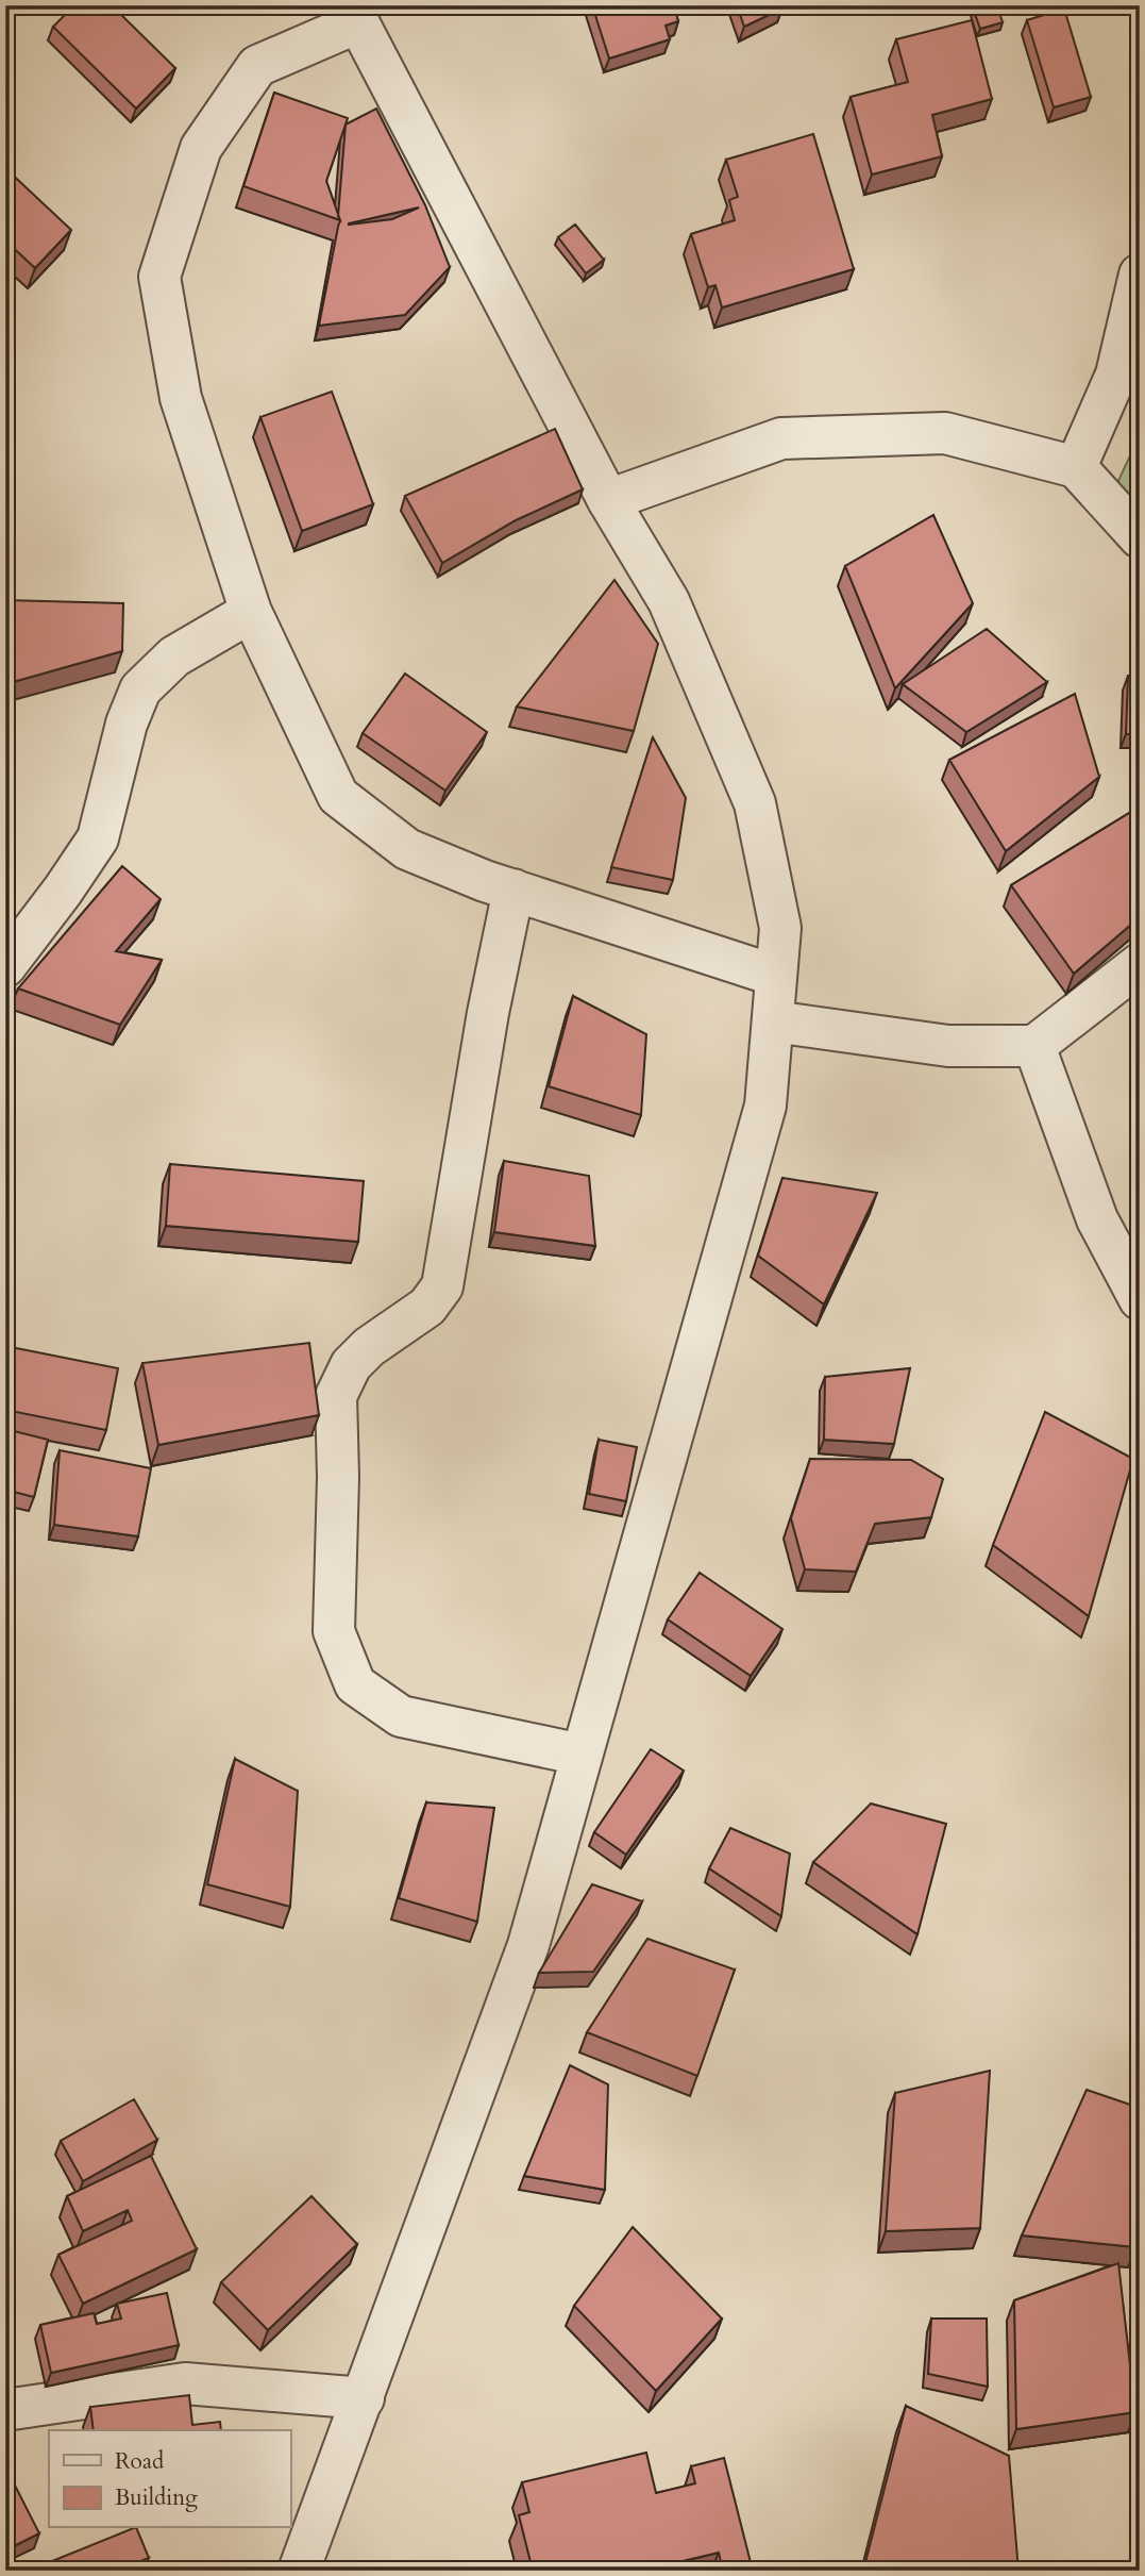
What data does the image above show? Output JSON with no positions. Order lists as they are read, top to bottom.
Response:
{
  "legend": ["Road", "Building"]
}
